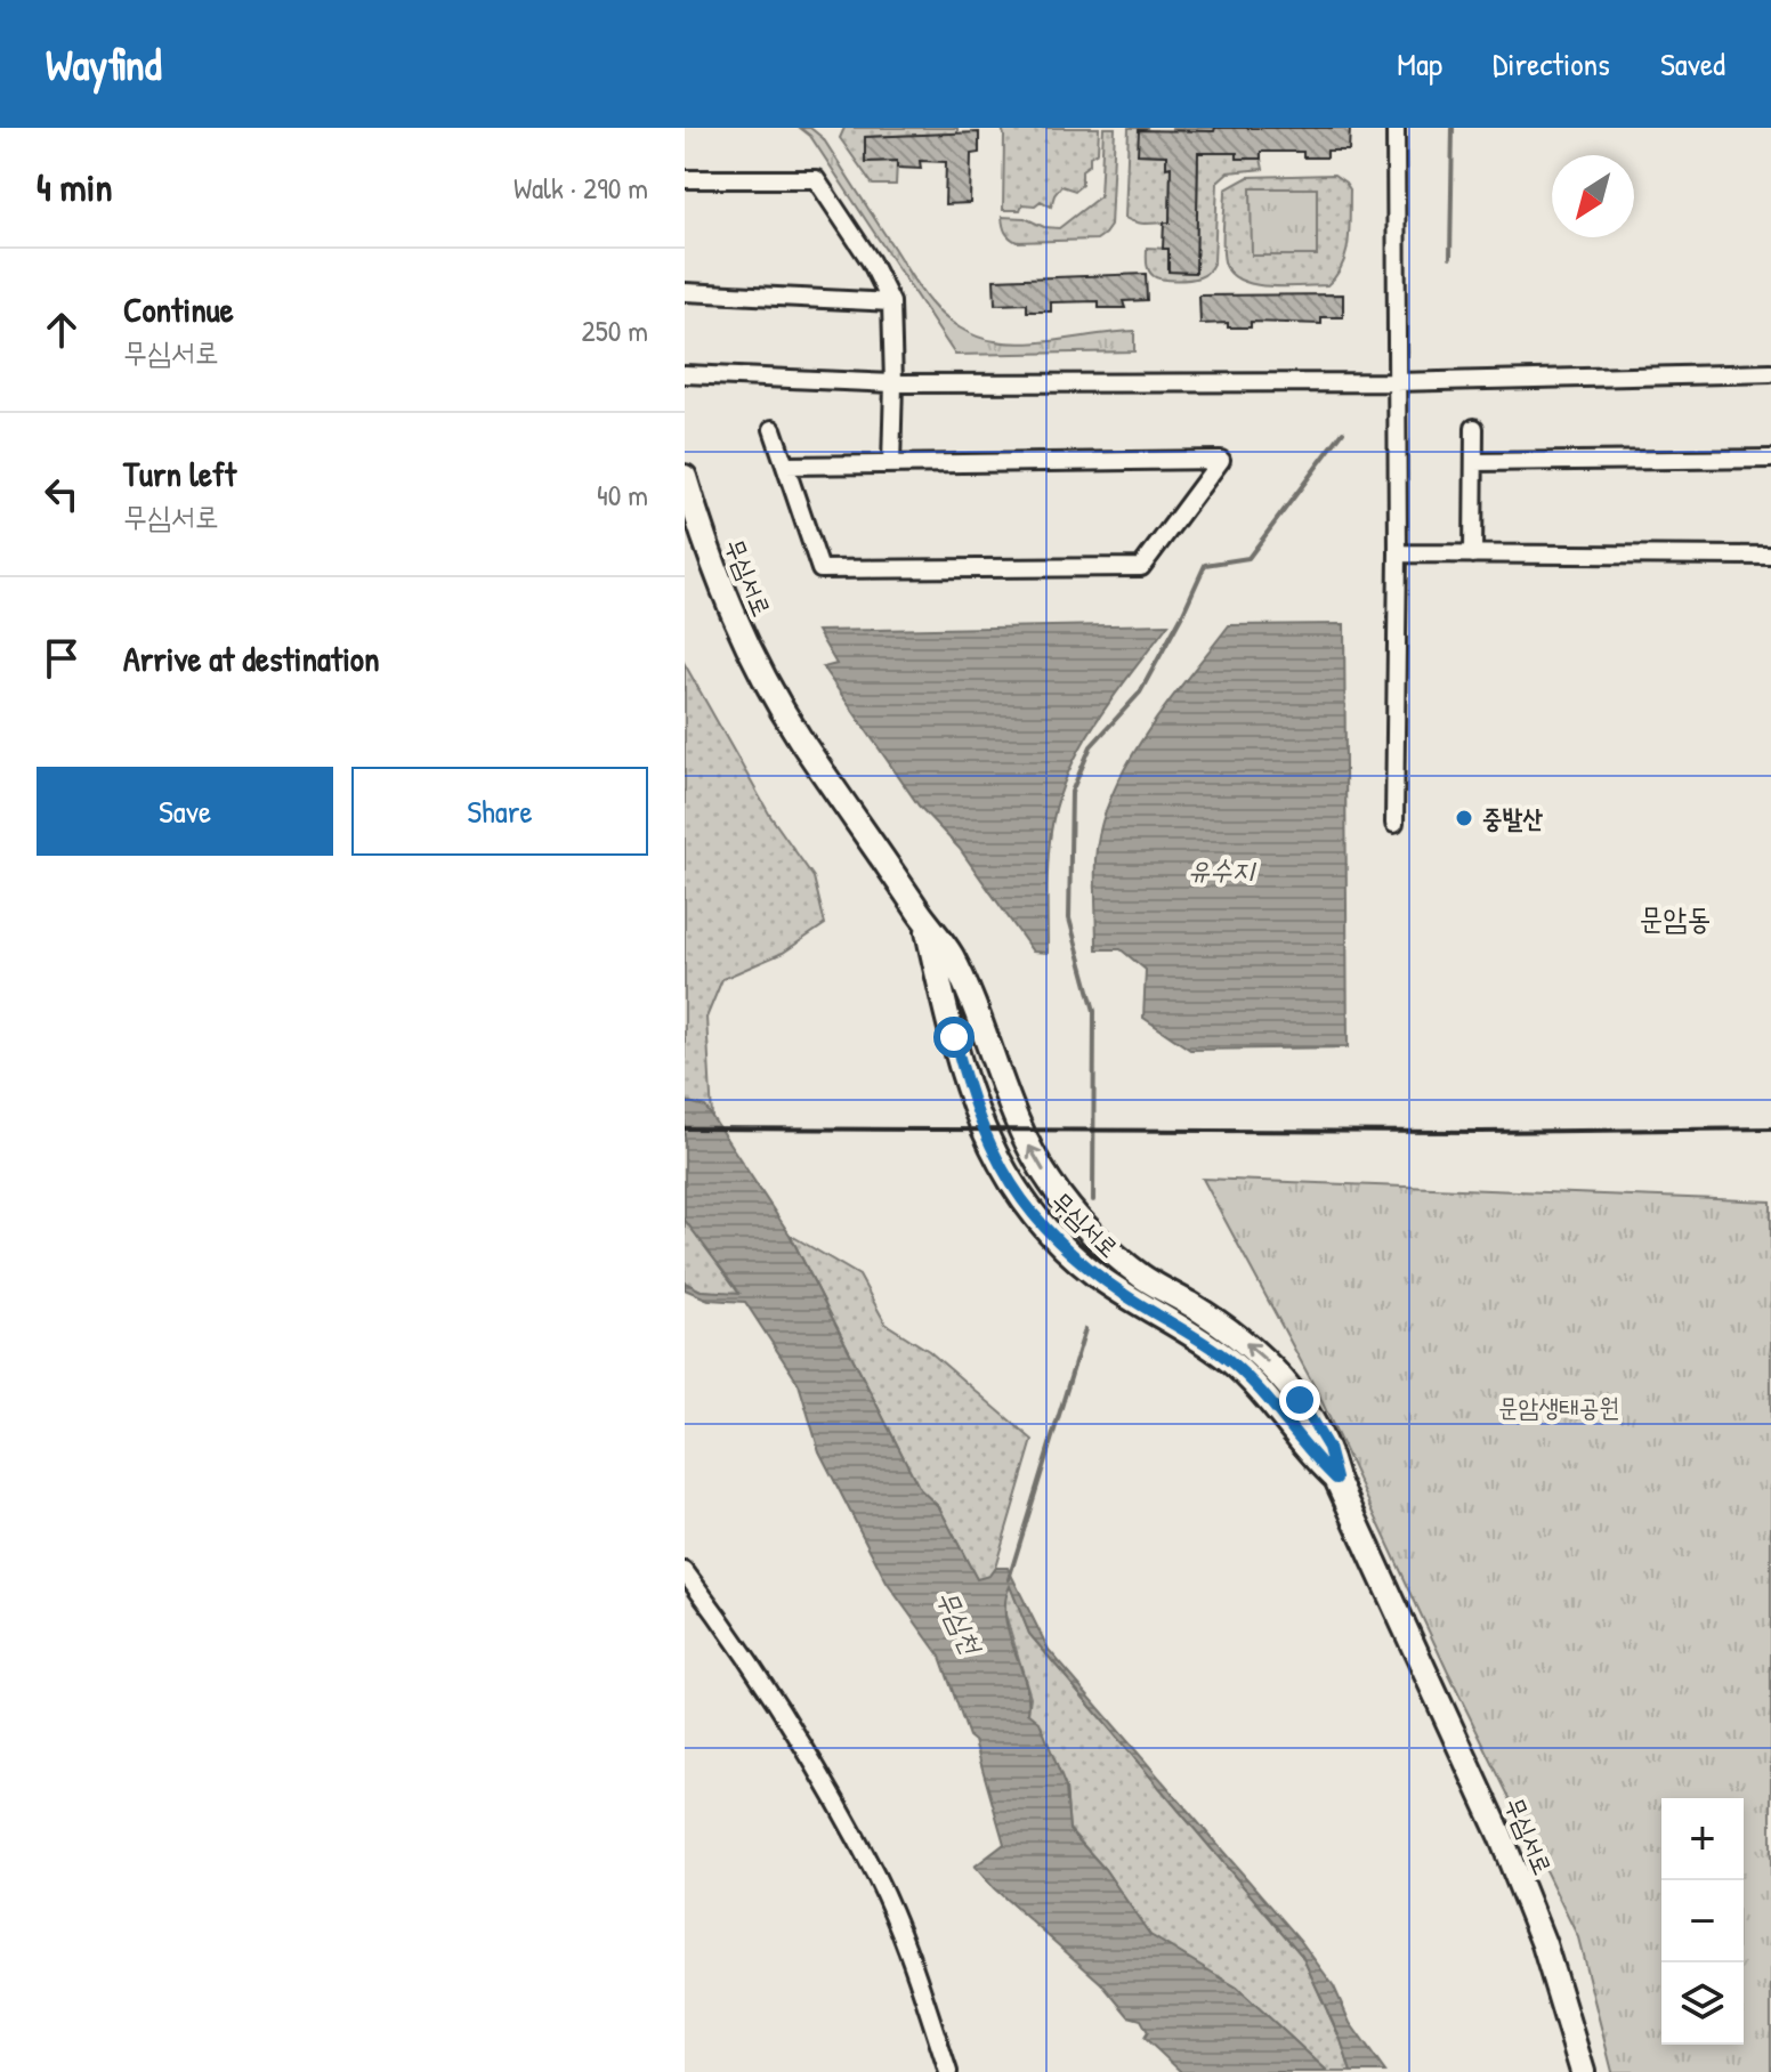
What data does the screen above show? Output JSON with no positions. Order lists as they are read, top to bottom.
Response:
{
  "streets": {
    "street": ["무심서로"]
  },
  "districts": ["문암동"],
  "water": ["유수지", "무심천"],
  "parks": ["문암생태공원"],
  "places": ["중발산"],
  "north": "bottom left",
  "page": {
    "header": "Wayfind",
    "nav": ["Map", "Directions", "Saved"],
    "heading": ["4 min", "Walk · 290 m"],
    "list": [
      ["Continue", "무심서로", "250 m"],
      ["Turn left", "무심서로", "40 m"],
      "Arrive at destination"
    ],
    "buttons": ["Save", "Share"],
    "map_buttons": ["+", "−"]
  }
}
